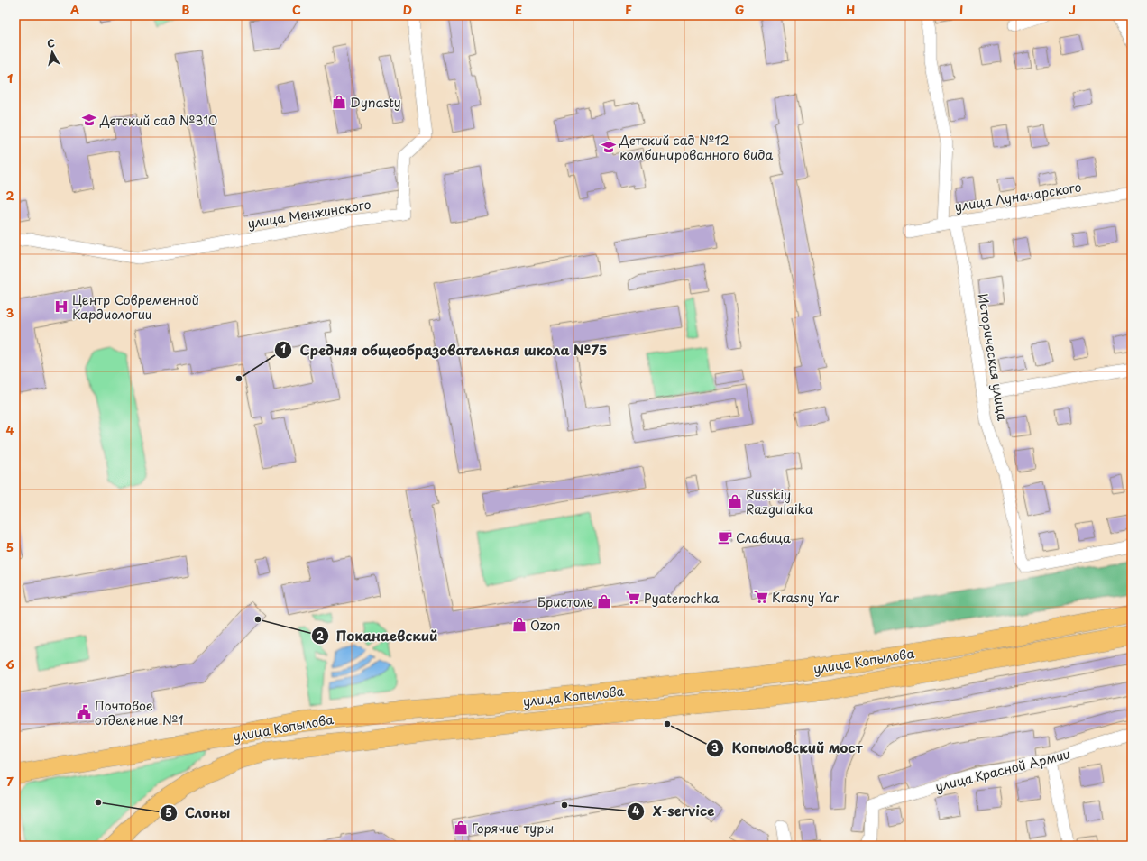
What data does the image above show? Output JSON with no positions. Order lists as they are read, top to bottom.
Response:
{
  "streets": {
    "main road": ["улица Копылова"],
    "street": [
      "улица Луначарского",
      "улица Менжинского",
      "Историческая улица",
      "улица Красной Армии"
    ]
  },
  "crossings": [
    ["улица Луначарского", "Историческая улица"]
  ],
  "places": {
    "shop": [
      "Dynasty",
      "Russkiy Razgulaika",
      "Бристоль",
      "Ozon",
      "Горячие туры"
    ],
    "school or university": ["Детский сад №310", "Детский сад №12 комбинированного вида"],
    "hospital": ["Центр Современной Кардиологии"],
    "other": [
      "Средняя общеобразовательная школа №75",
      "Поканаевский",
      "Копыловский мост",
      "Слоны",
      "X-service"
    ],
    "cafe": ["Славица"],
    "supermarket": ["Krasny Yar", "Pyaterochka"],
    "public building": ["Почтовое отделение №1"]
  },
  "north": "top",
  "grid": {
    "columns": [
      "A",
      "B",
      "C",
      "D",
      "E",
      "F",
      "G",
      "H",
      "I",
      "J"
    ],
    "rows": [
      "1",
      "2",
      "3",
      "4",
      "5",
      "6",
      "7"
    ]
  }
}
